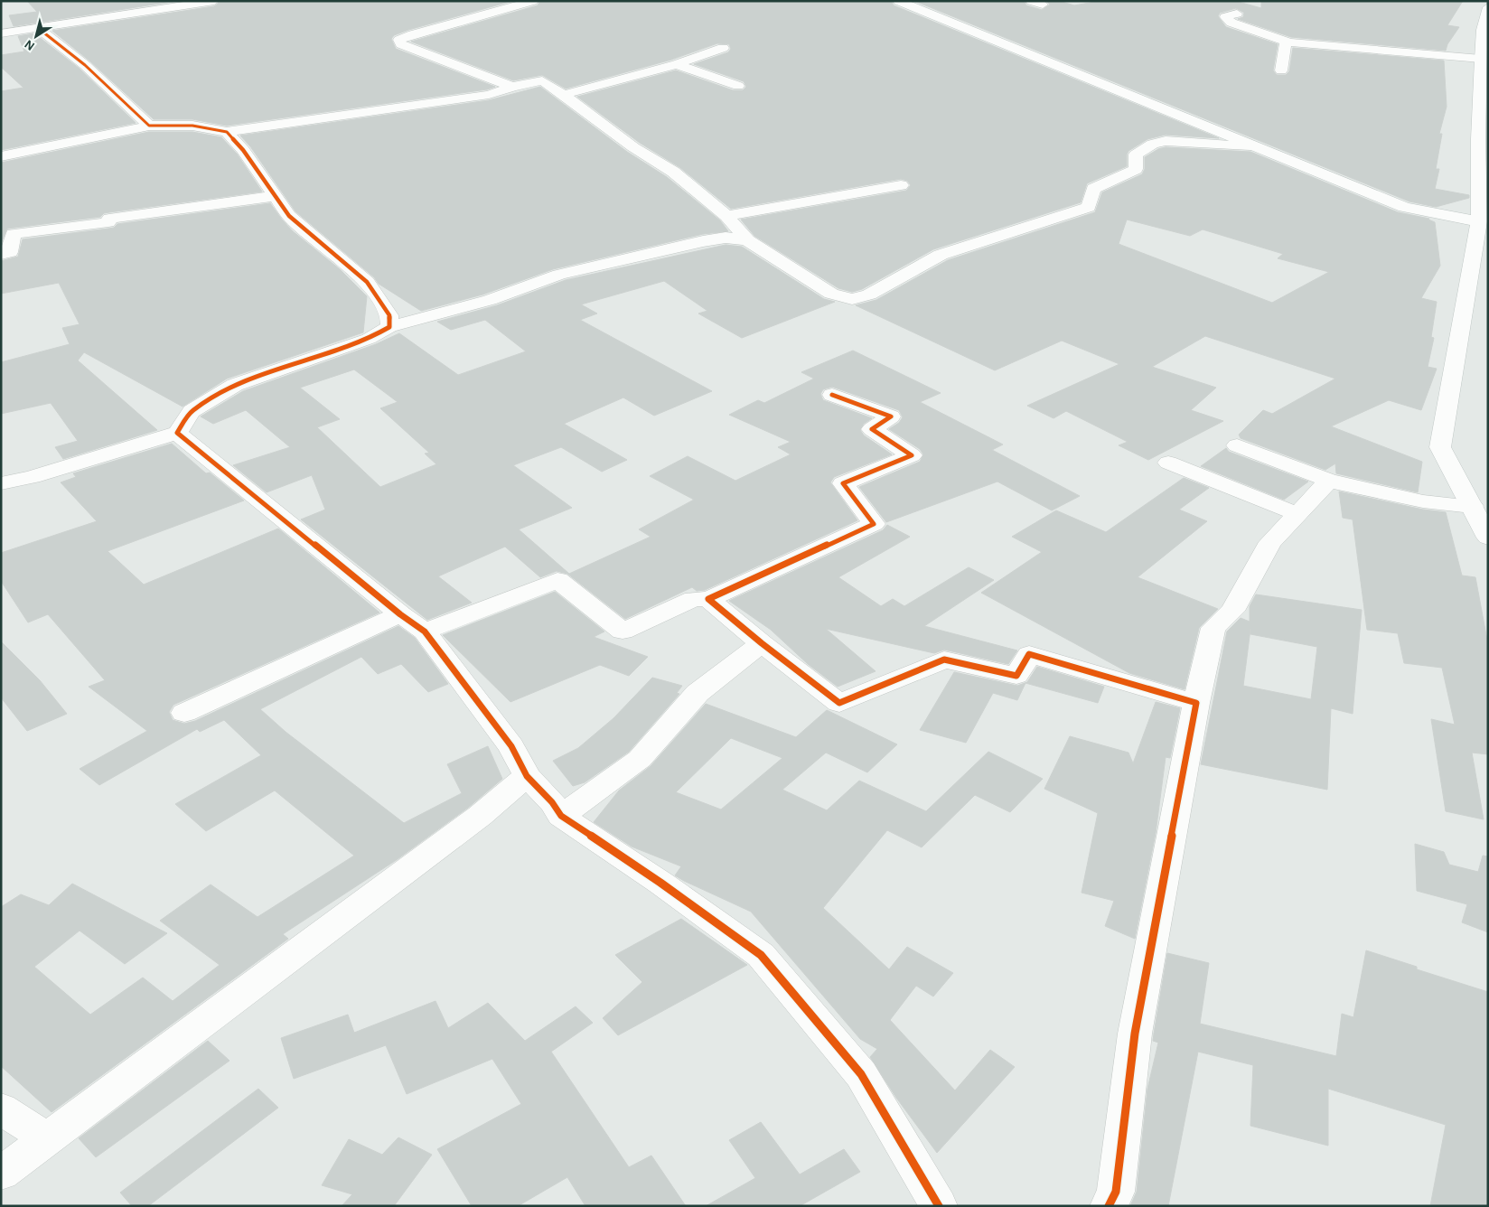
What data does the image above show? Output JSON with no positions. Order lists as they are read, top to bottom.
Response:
{
  "north": "bottom left"
}
